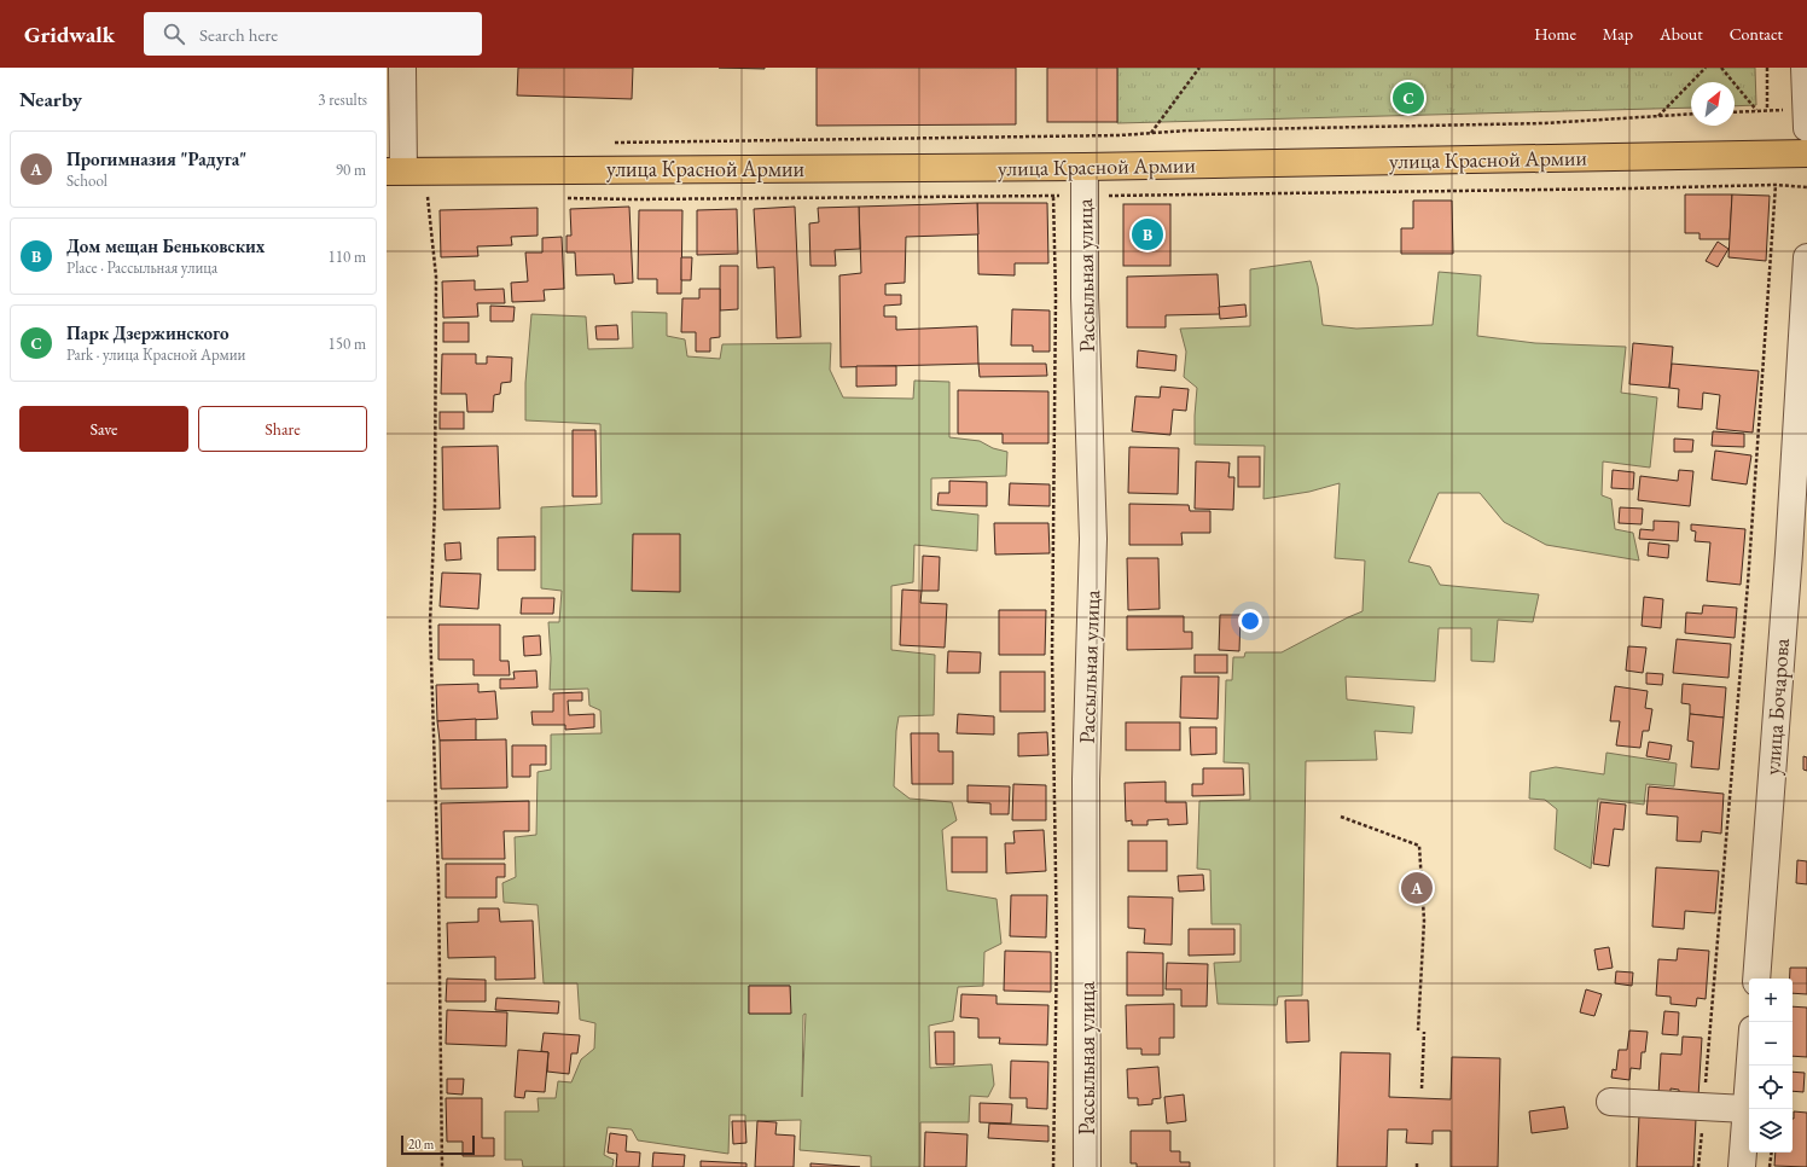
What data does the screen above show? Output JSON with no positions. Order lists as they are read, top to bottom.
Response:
{
  "streets": {
    "main road": ["улица Красной Армии"],
    "street": ["Рассыльная улица", "улица Бочарова"]
  },
  "crossings": [
    ["улица Красной Армии", "Рассыльная улица"]
  ],
  "scale_bar": "20 m",
  "north": "top right",
  "page": {
    "header": "Gridwalk",
    "search": "Search here",
    "nav": [
      "Home",
      "Map",
      "About",
      "Contact"
    ],
    "heading": ["Nearby", "3 results"],
    "pins": ["C", "B", "A"],
    "list": [
      {
        "mark": "A",
        "name": "Прогимназия \"Радуга\"",
        "note": "School",
        "value": "90 m"
      },
      {
        "mark": "B",
        "name": "Дом мещан Беньковских",
        "note": "Place · Рассыльная улица",
        "value": "110 m"
      },
      {
        "mark": "C",
        "name": "Парк Дзержинского",
        "note": "Park · улица Красной Армии",
        "value": "150 m"
      }
    ],
    "buttons": ["Save", "Share"],
    "map_buttons": ["+", "−"],
    "scale": "20 m"
  }
}
